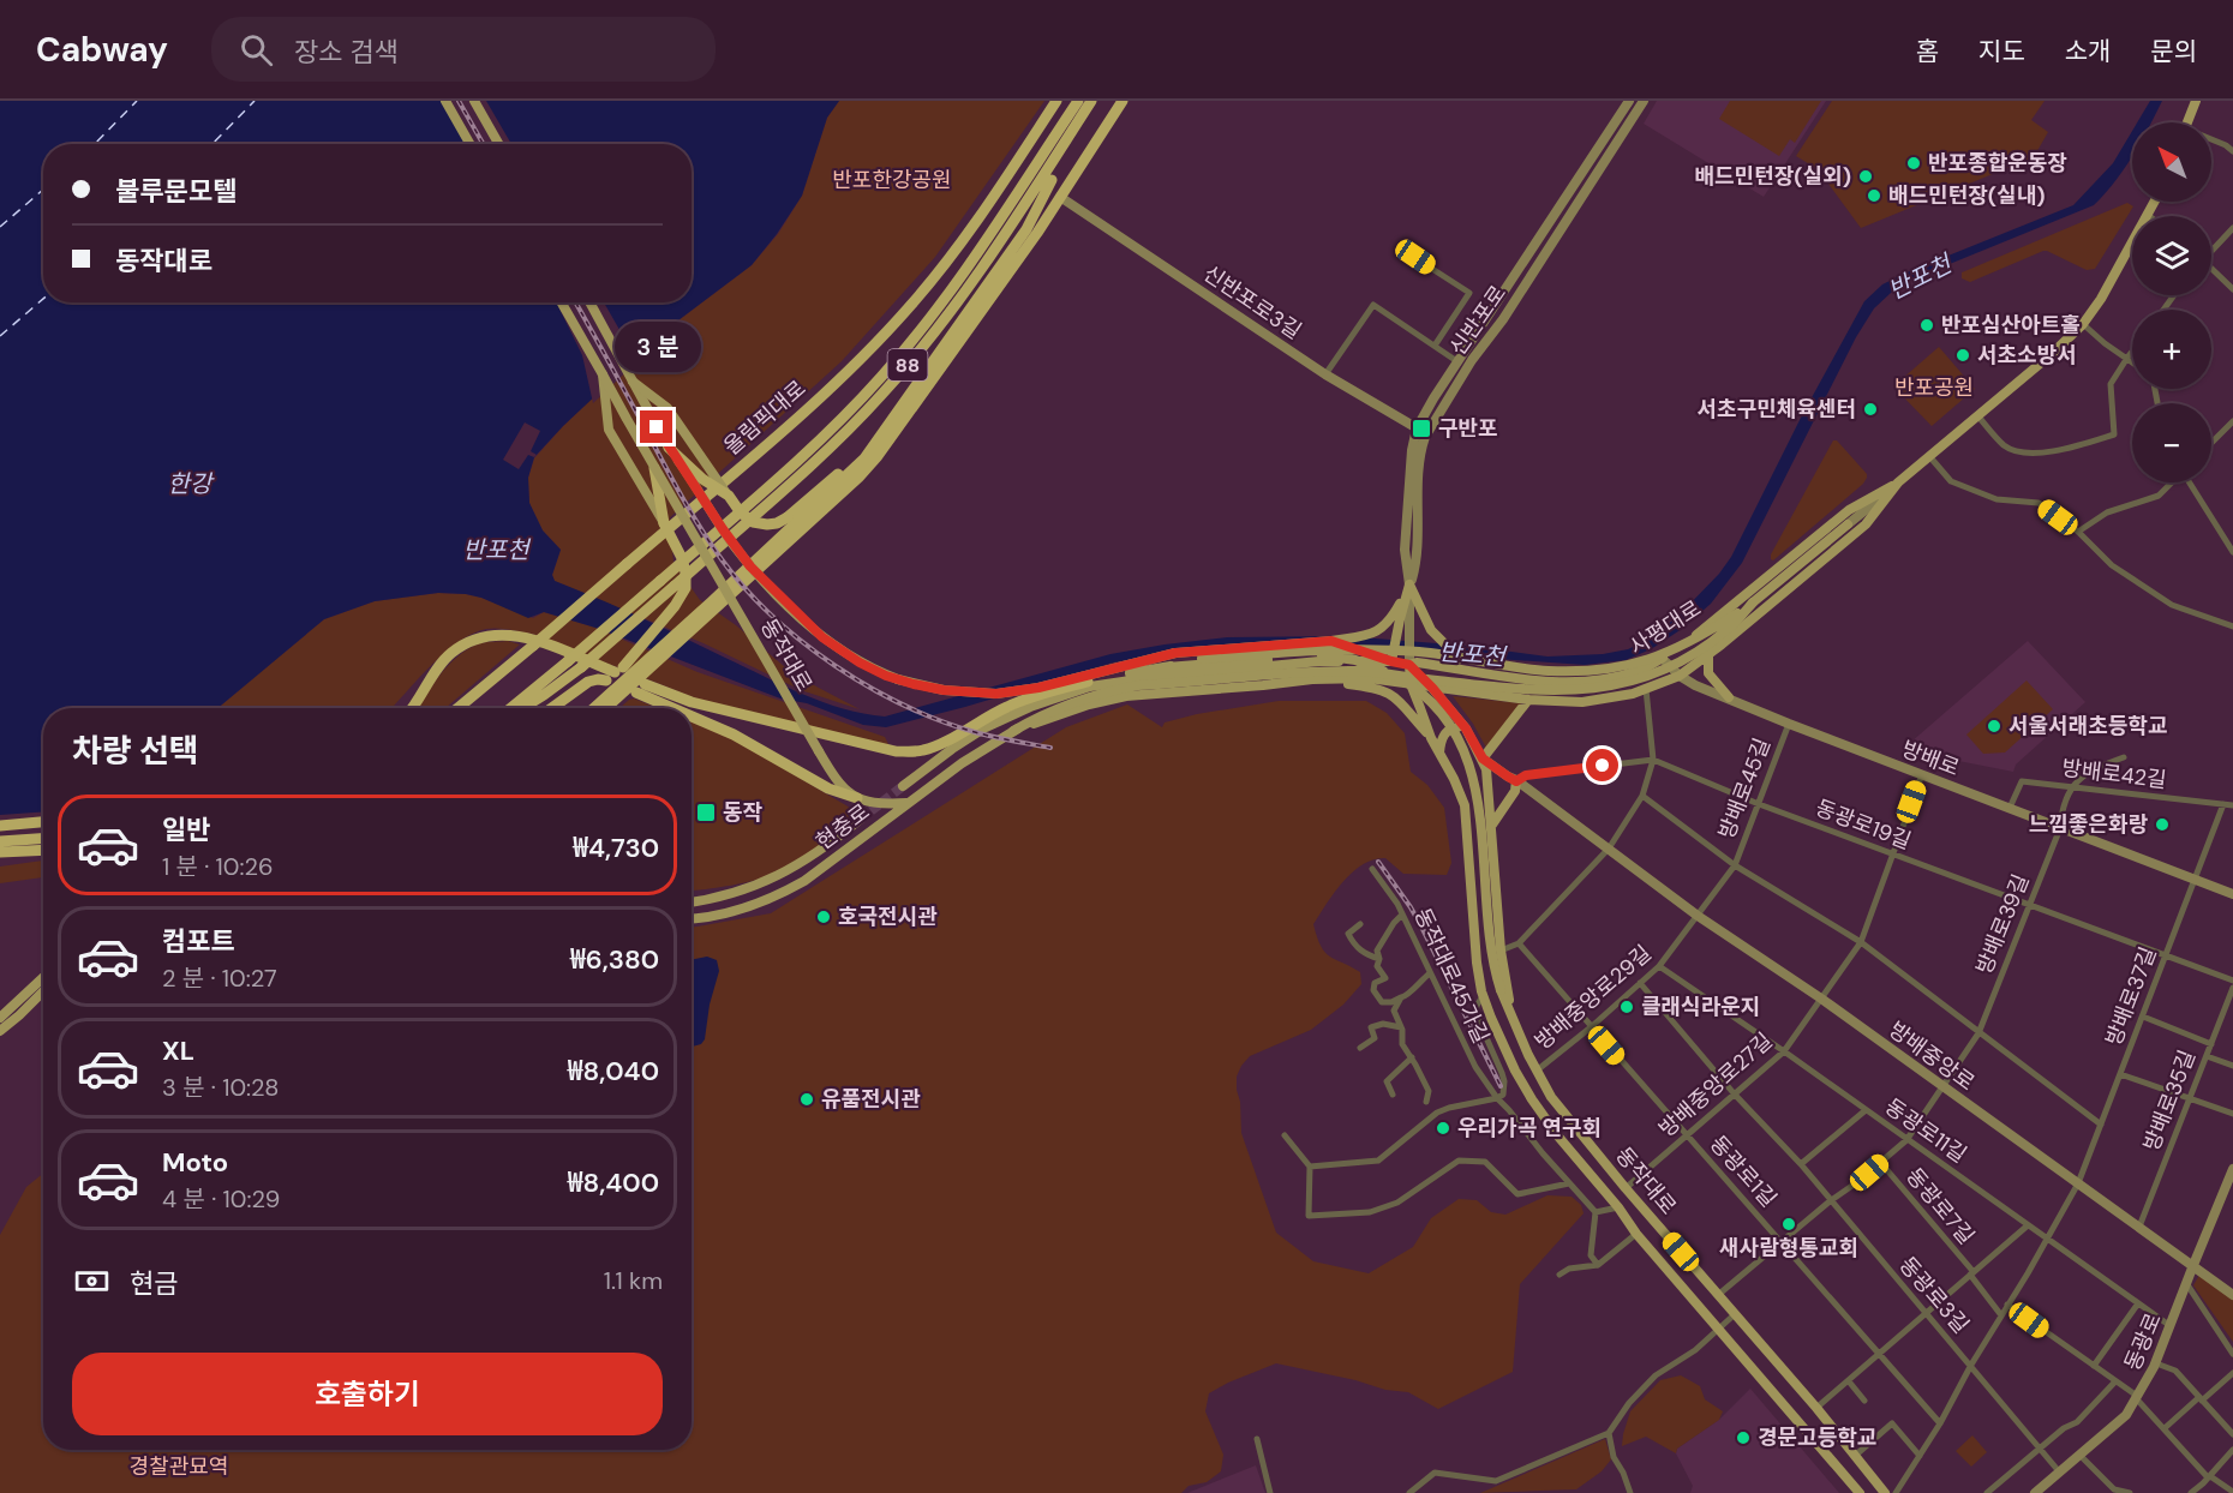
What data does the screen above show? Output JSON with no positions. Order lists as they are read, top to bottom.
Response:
{
  "streets": {
    "highway": ["88", "올림픽대로"],
    "main road": ["사평대로", "동작대로", "현충로"],
    "street": [
      "신반포로3길",
      "신반포로",
      "방배로",
      "방배로42길",
      "방배로45길",
      "동광로19길",
      "방배로39길",
      "동작대로45가길",
      "방배로37길",
      "방배중앙로29길",
      "방배중앙로",
      "방배중앙로27길",
      "방배로35길",
      "동광로11길",
      "동광로1길",
      "동광로7길",
      "동광로3길",
      "동광로"
    ]
  },
  "crossings": [
    ["신반포로3길", "신반포로"],
    ["신반포로", "사평대로"],
    ["신반포로", "동작대로"],
    ["사평대로", "동작대로"],
    ["사평대로", "방배로"],
    ["사평대로", "동광로19길"],
    ["사평대로", "방배중앙로"],
    ["동작대로", "현충로"],
    ["동작대로", "방배로39길"],
    ["동작대로", "동작대로45가길"],
    ["동작대로", "방배중앙로29길"],
    ["동작대로", "방배중앙로"],
    ["동작대로", "방배중앙로27길"],
    ["방배로", "방배로42길"],
    ["방배로", "방배로45길"],
    ["방배로", "방배로39길"],
    ["방배로", "방배로37길"],
    ["방배로", "방배중앙로27길"],
    ["방배로42길", "방배로39길"],
    ["방배로45길", "동광로19길"],
    ["방배로45길", "방배중앙로29길"],
    ["방배로45길", "방배중앙로"],
    ["방배로45길", "방배중앙로27길"],
    ["동광로19길", "방배로39길"],
    ["동광로19길", "방배로37길"],
    ["동광로19길", "방배중앙로27길"],
    ["방배로39길", "방배중앙로"],
    ["방배로39길", "동광로11길"],
    ["방배로39길", "동광로1길"],
    ["방배로39길", "동광로7길"],
    ["방배로39길", "동광로3길"],
    ["방배로37길", "방배중앙로"],
    ["방배로37길", "동광로11길"],
    ["방배로37길", "동광로1길"],
    ["방배로37길", "동광로7길"],
    ["방배로37길", "동광로3길"],
    ["방배중앙로29길", "방배중앙로"],
    ["방배중앙로29길", "동광로11길"],
    ["방배중앙로29길", "동광로1길"],
    ["방배중앙로29길", "동광로3길"],
    ["방배중앙로", "방배중앙로27길"],
    ["방배중앙로", "방배로35길"],
    ["방배중앙로", "동광로"],
    ["방배중앙로27길", "동광로11길"],
    ["방배중앙로27길", "동광로1길"],
    ["방배중앙로27길", "동광로3길"],
    ["동광로11길", "동광로"],
    ["동광로3길", "동광로"]
  ],
  "water": ["반포천", "한강"],
  "parks": ["반포한강공원", "반포공원", "경찰관묘역"],
  "places": {
    "other": [
      "반포종합운동장",
      "배드민턴장(실외)",
      "배드민턴장(실내)",
      "반포심산아트홀",
      "서초소방서",
      "서초구민체육센터",
      "서울서래초등학교",
      "느낌좋은화랑",
      "호국전시관",
      "클래식라운지",
      "유품전시관",
      "우리가곡 연구회",
      "새사람형통교회",
      "경문고등학교"
    ],
    "transit": ["구반포", "동작"]
  },
  "north": "top left",
  "page": {
    "header": "Cabway",
    "search": "장소 검색",
    "nav": [
      "홈",
      "지도",
      "소개",
      "문의"
    ],
    "map_buttons": ["+", "−"],
    "banner": ["불루문모텔", "동작대로"],
    "bubble": "3 분",
    "heading": "차량 선택",
    "list": [
      {
        "name": "일반",
        "note": "1 분 · 10:26",
        "value": "₩4,730"
      },
      {
        "name": "컴포트",
        "note": "2 분 · 10:27",
        "value": "₩6,380"
      },
      {
        "name": "XL",
        "note": "3 분 · 10:28",
        "value": "₩8,040"
      },
      {
        "name": "Moto",
        "note": "4 분 · 10:29",
        "value": "₩8,400"
      }
    ],
    "pay": ["현금", "1.1 km"],
    "buttons": "호출하기"
  }
}
